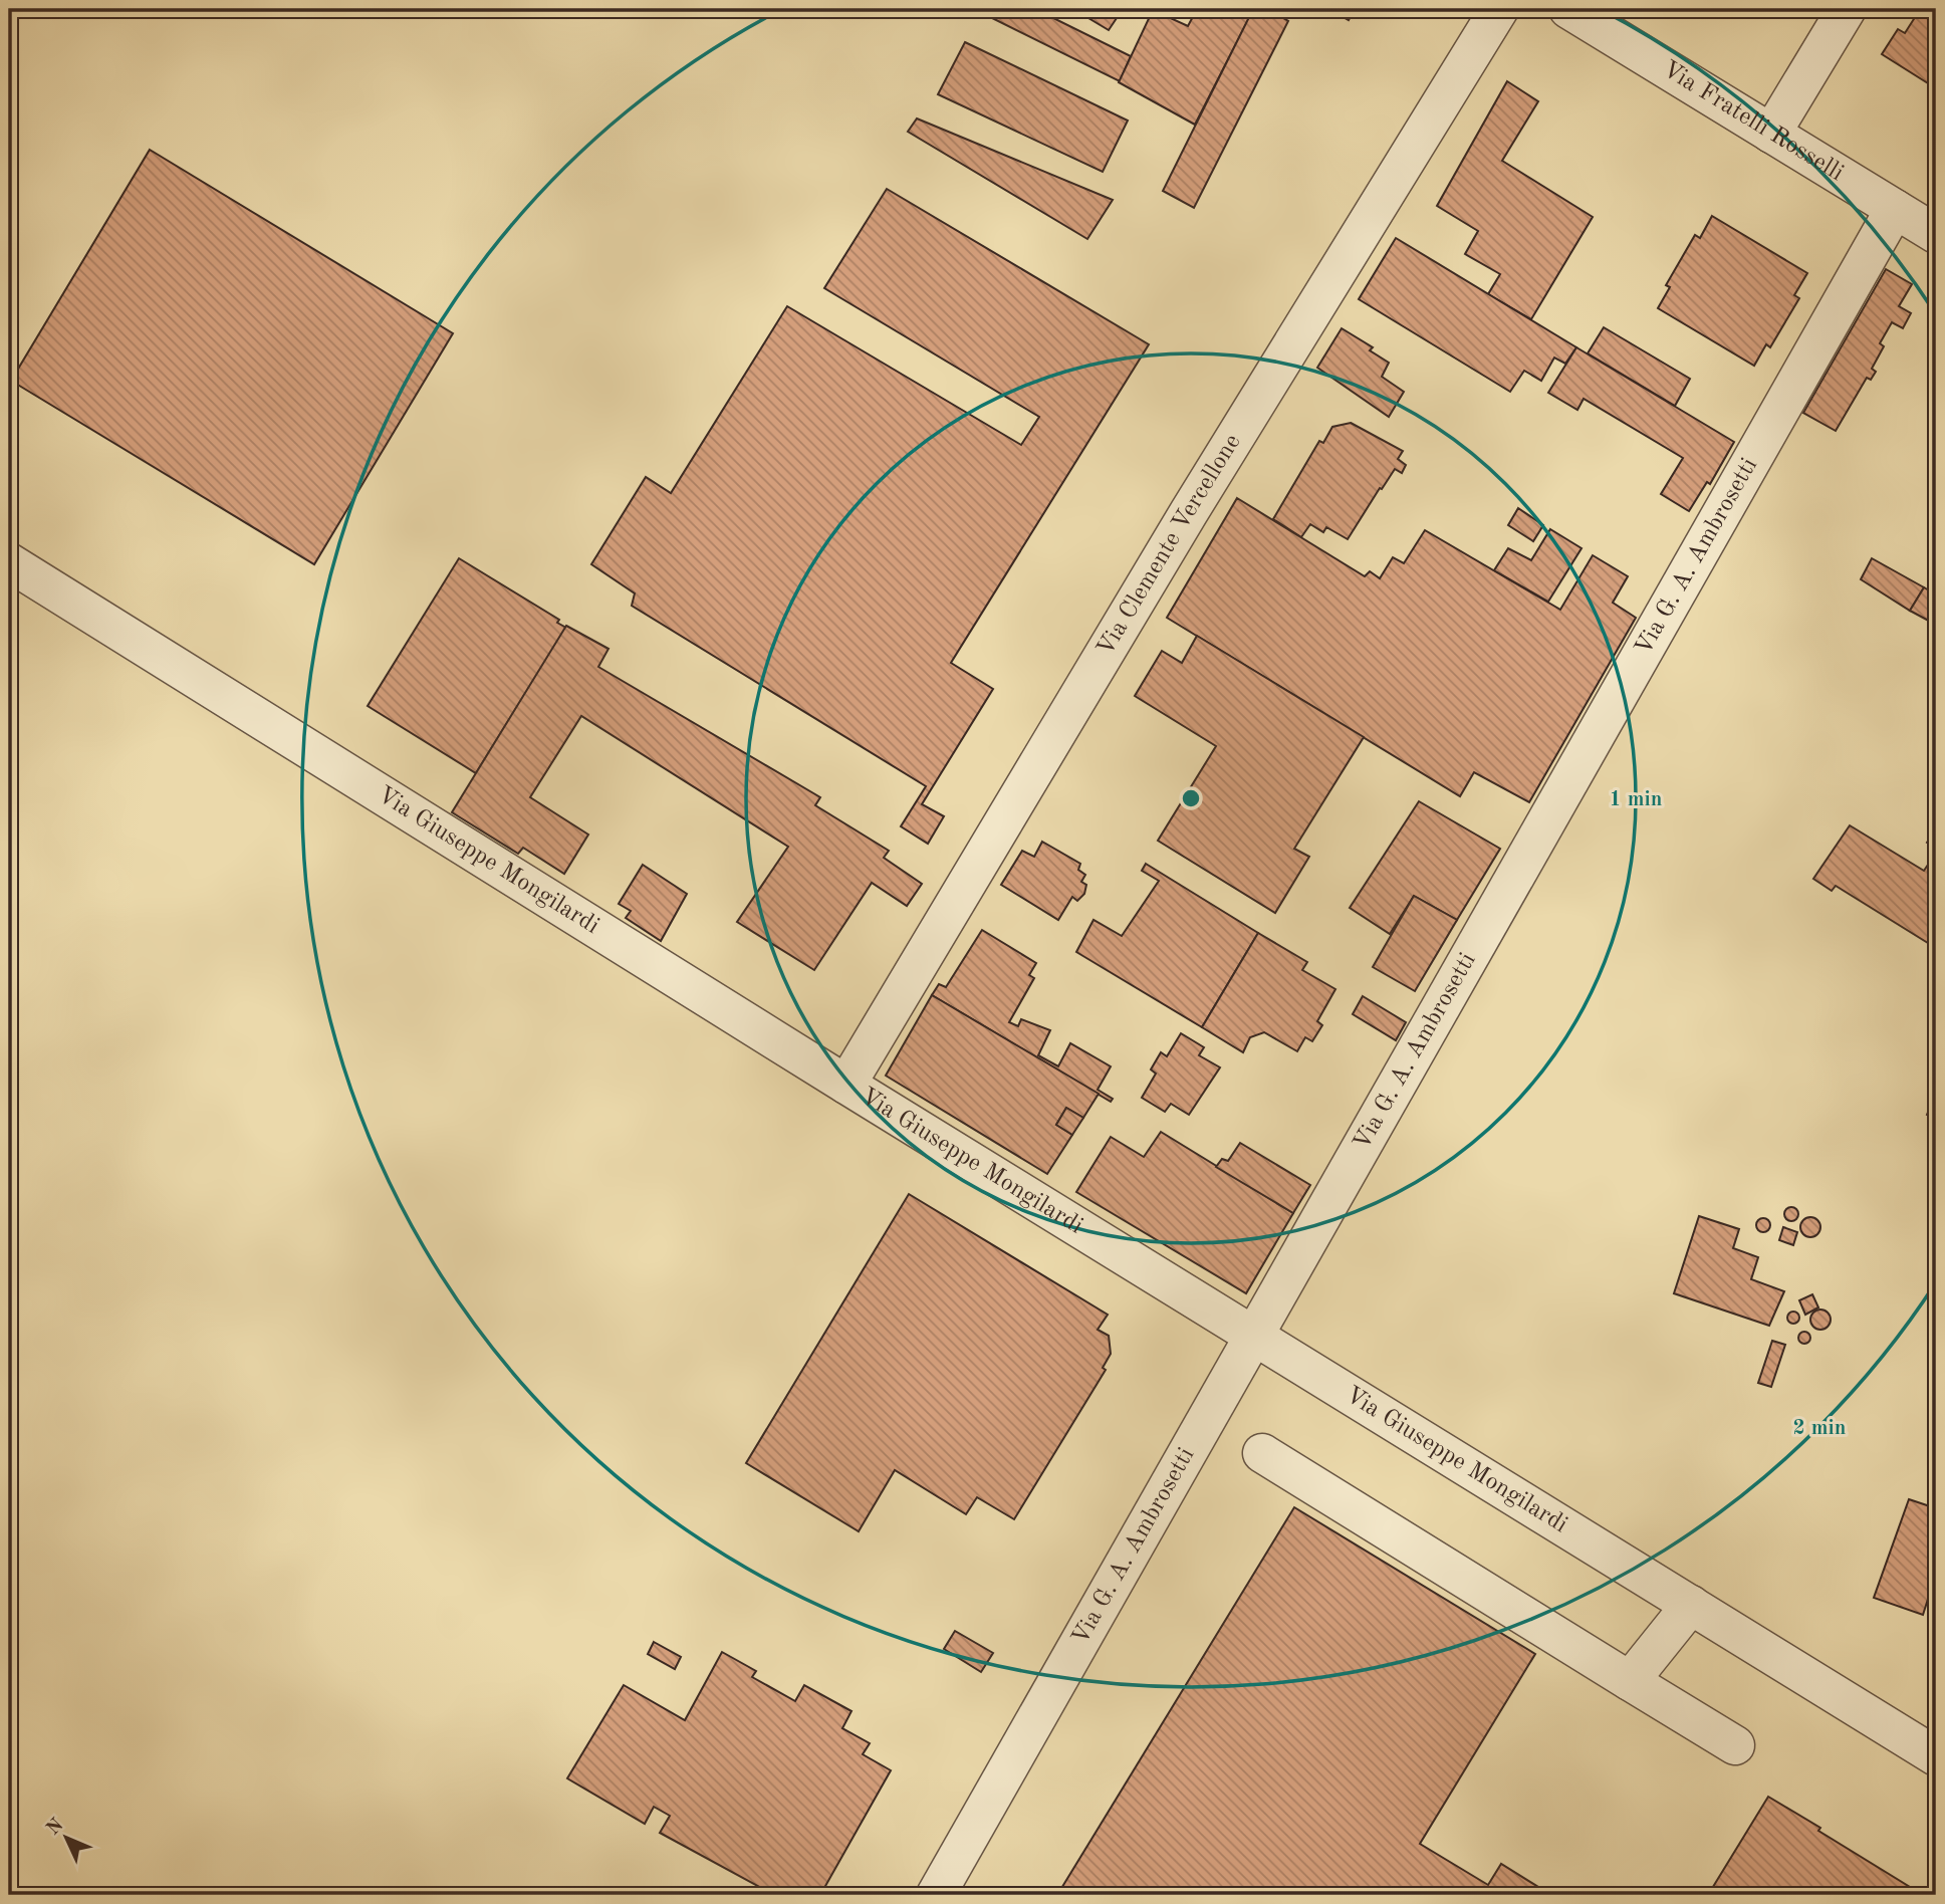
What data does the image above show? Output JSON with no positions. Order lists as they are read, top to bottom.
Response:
{
  "streets": {
    "street": [
      "Via Fratelli Rosselli",
      "Via Clemente Vercellone",
      "Via G. A. Ambrosetti",
      "Via Giuseppe Mongilardi"
    ]
  },
  "crossings": [
    ["Via Fratelli Rosselli", "Via G. A. Ambrosetti"],
    ["Via Clemente Vercellone", "Via Giuseppe Mongilardi"],
    ["Via G. A. Ambrosetti", "Via Giuseppe Mongilardi"]
  ],
  "north": "top left",
  "rings": ["1 min", "2 min"]
}
